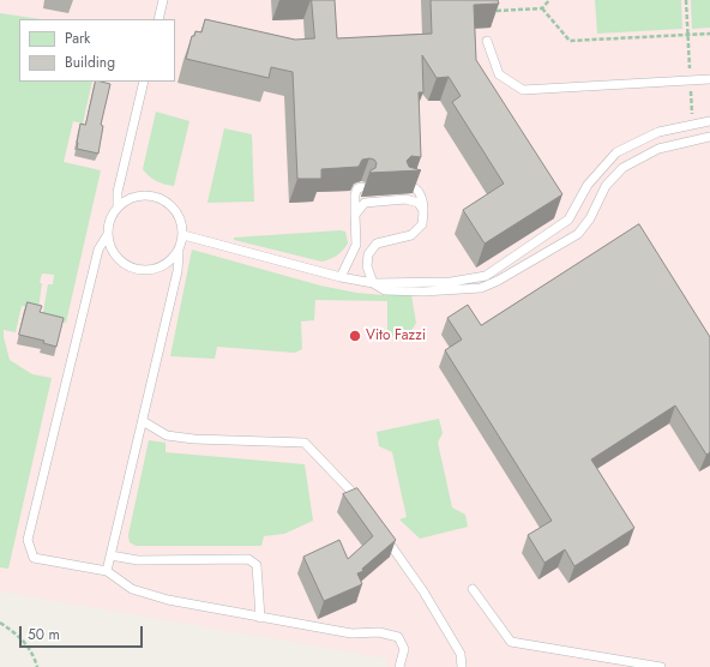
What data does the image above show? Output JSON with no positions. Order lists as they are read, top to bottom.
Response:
{
  "places": ["Vito Fazzi"],
  "legend": ["Park", "Building"],
  "scale_bar": "50 m"
}
